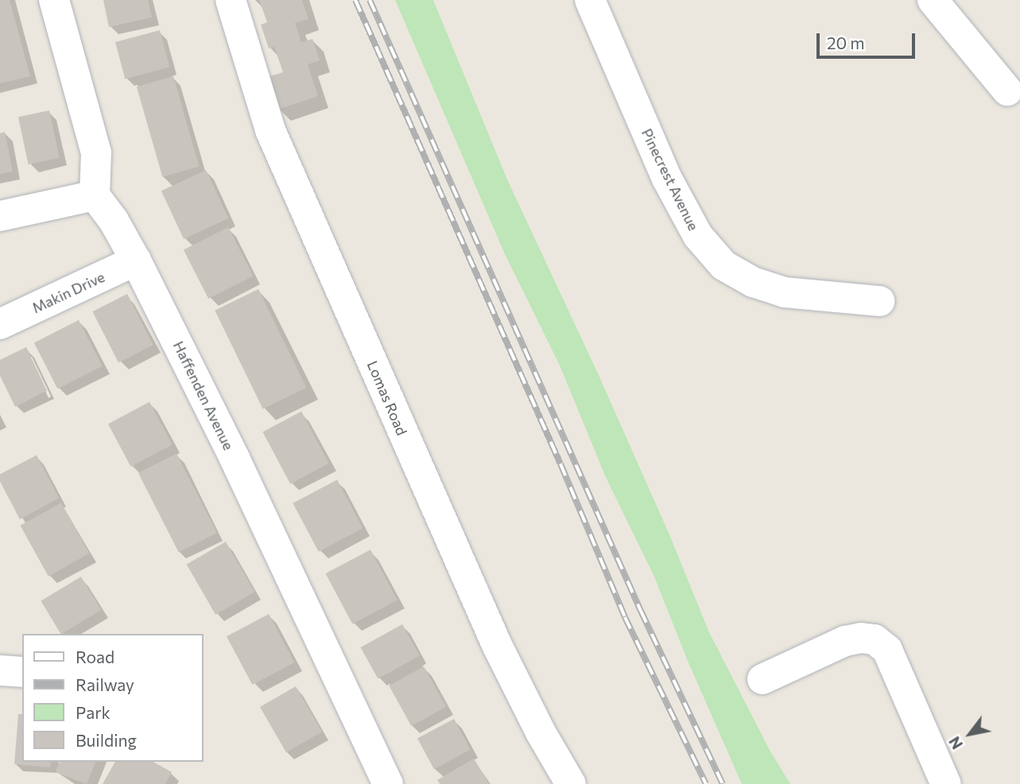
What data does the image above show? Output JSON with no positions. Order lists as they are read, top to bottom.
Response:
{
  "streets": {
    "street": [
      "Pinecrest Avenue",
      "Makin Drive",
      "Haffenden Avenue",
      "Lomas Road"
    ]
  },
  "crossings": [
    ["Makin Drive", "Haffenden Avenue"]
  ],
  "legend": [
    "Road",
    "Railway",
    "Park",
    "Building"
  ],
  "scale_bar": "20 m",
  "north": "bottom left"
}
